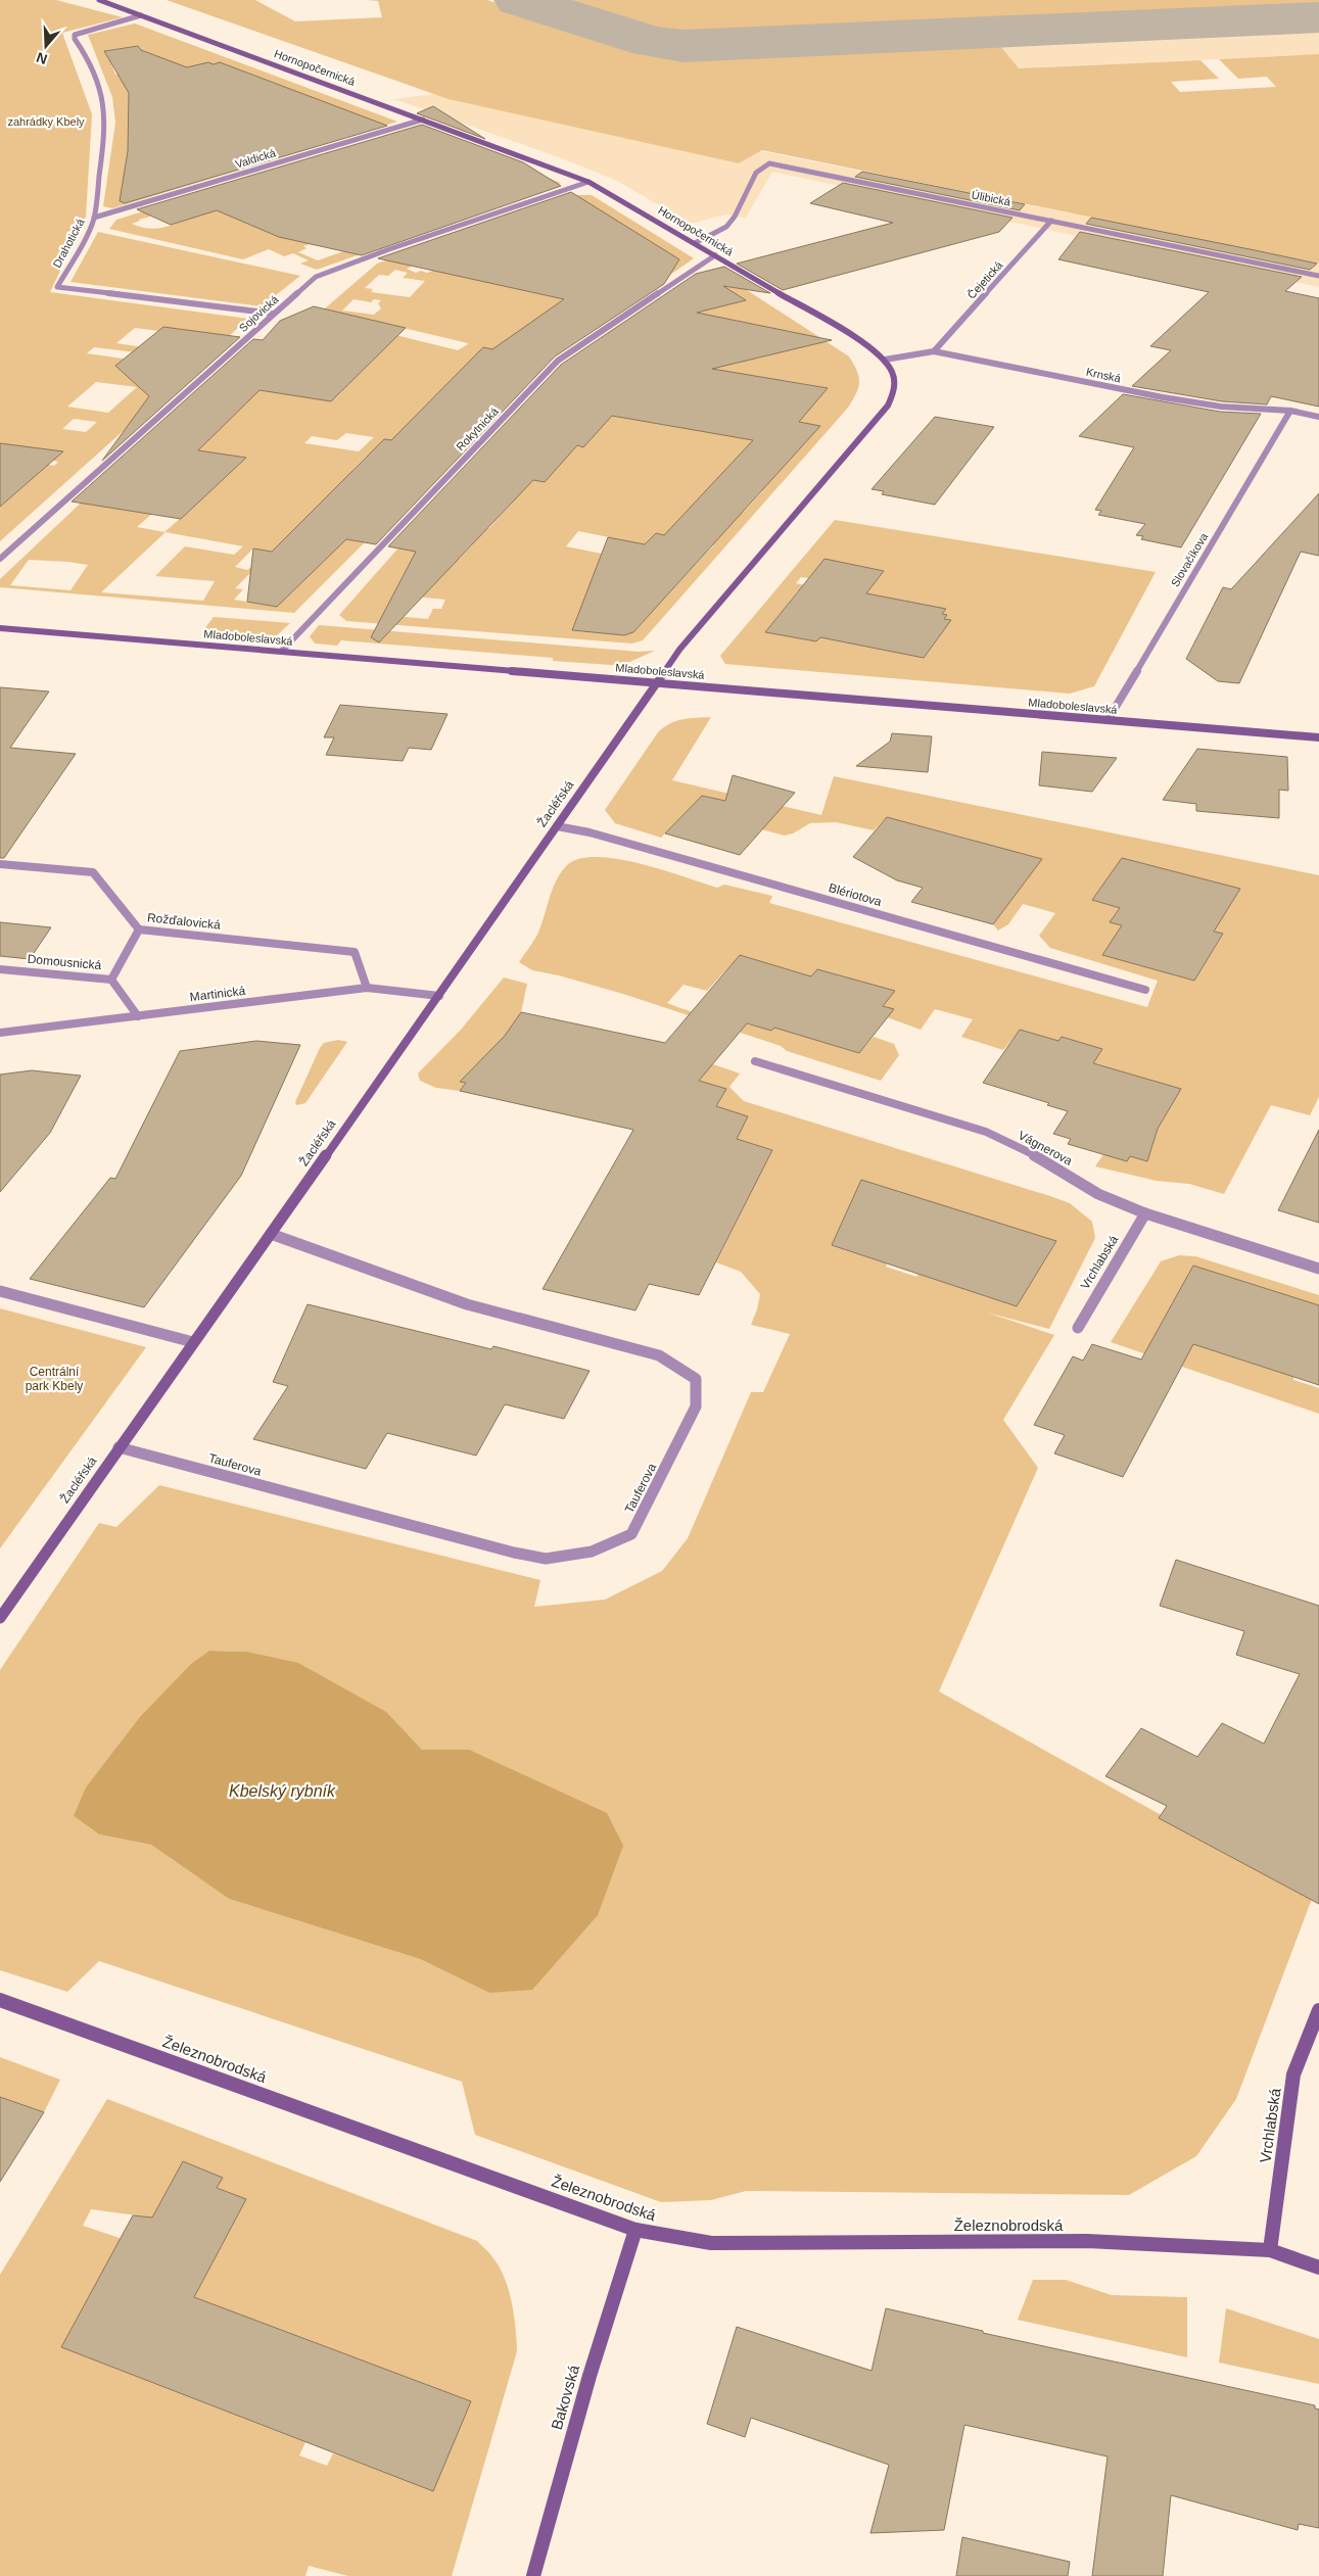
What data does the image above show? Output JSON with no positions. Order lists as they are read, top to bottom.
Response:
{
  "streets": {
    "street": [
      "Hornopočernická",
      "Valdická",
      "Úlibická",
      "Drahotická",
      "Čejetická",
      "Sojovická",
      "Krnská",
      "Rokytnická",
      "Slovačíkova",
      "Mladoboleslavská",
      "Žacléřská",
      "Blériotova",
      "Rožďalovická",
      "Domousnická",
      "Martinická",
      "Vágnerova",
      "Vrchlabská",
      "Tauferova",
      "Železnobrodská",
      "Bakovská"
    ]
  },
  "crossings": [
    ["Hornopočernická", "Valdická"],
    ["Hornopočernická", "Úlibická"],
    ["Hornopočernická", "Drahotická"],
    ["Hornopočernická", "Sojovická"],
    ["Hornopočernická", "Krnská"],
    ["Hornopočernická", "Rokytnická"],
    ["Hornopočernická", "Mladoboleslavská"],
    ["Hornopočernická", "Žacléřská"],
    ["Valdická", "Drahotická"],
    ["Úlibická", "Čejetická"],
    ["Drahotická", "Sojovická"],
    ["Čejetická", "Krnská"],
    ["Krnská", "Slovačíkova"],
    ["Rokytnická", "Mladoboleslavská"],
    ["Slovačíkova", "Mladoboleslavská"],
    ["Mladoboleslavská", "Žacléřská"],
    ["Žacléřská", "Blériotova"],
    ["Žacléřská", "Martinická"],
    ["Žacléřská", "Tauferova"],
    ["Rožďalovická", "Martinická"],
    ["Domousnická", "Martinická"],
    ["Vágnerova", "Vrchlabská"],
    ["Vrchlabská", "Železnobrodská"],
    ["Železnobrodská", "Bakovská"]
  ],
  "water": ["Kbelský rybník"],
  "parks": ["zahrádky Kbely", "Centrální park Kbely"],
  "north": "bottom"
}
